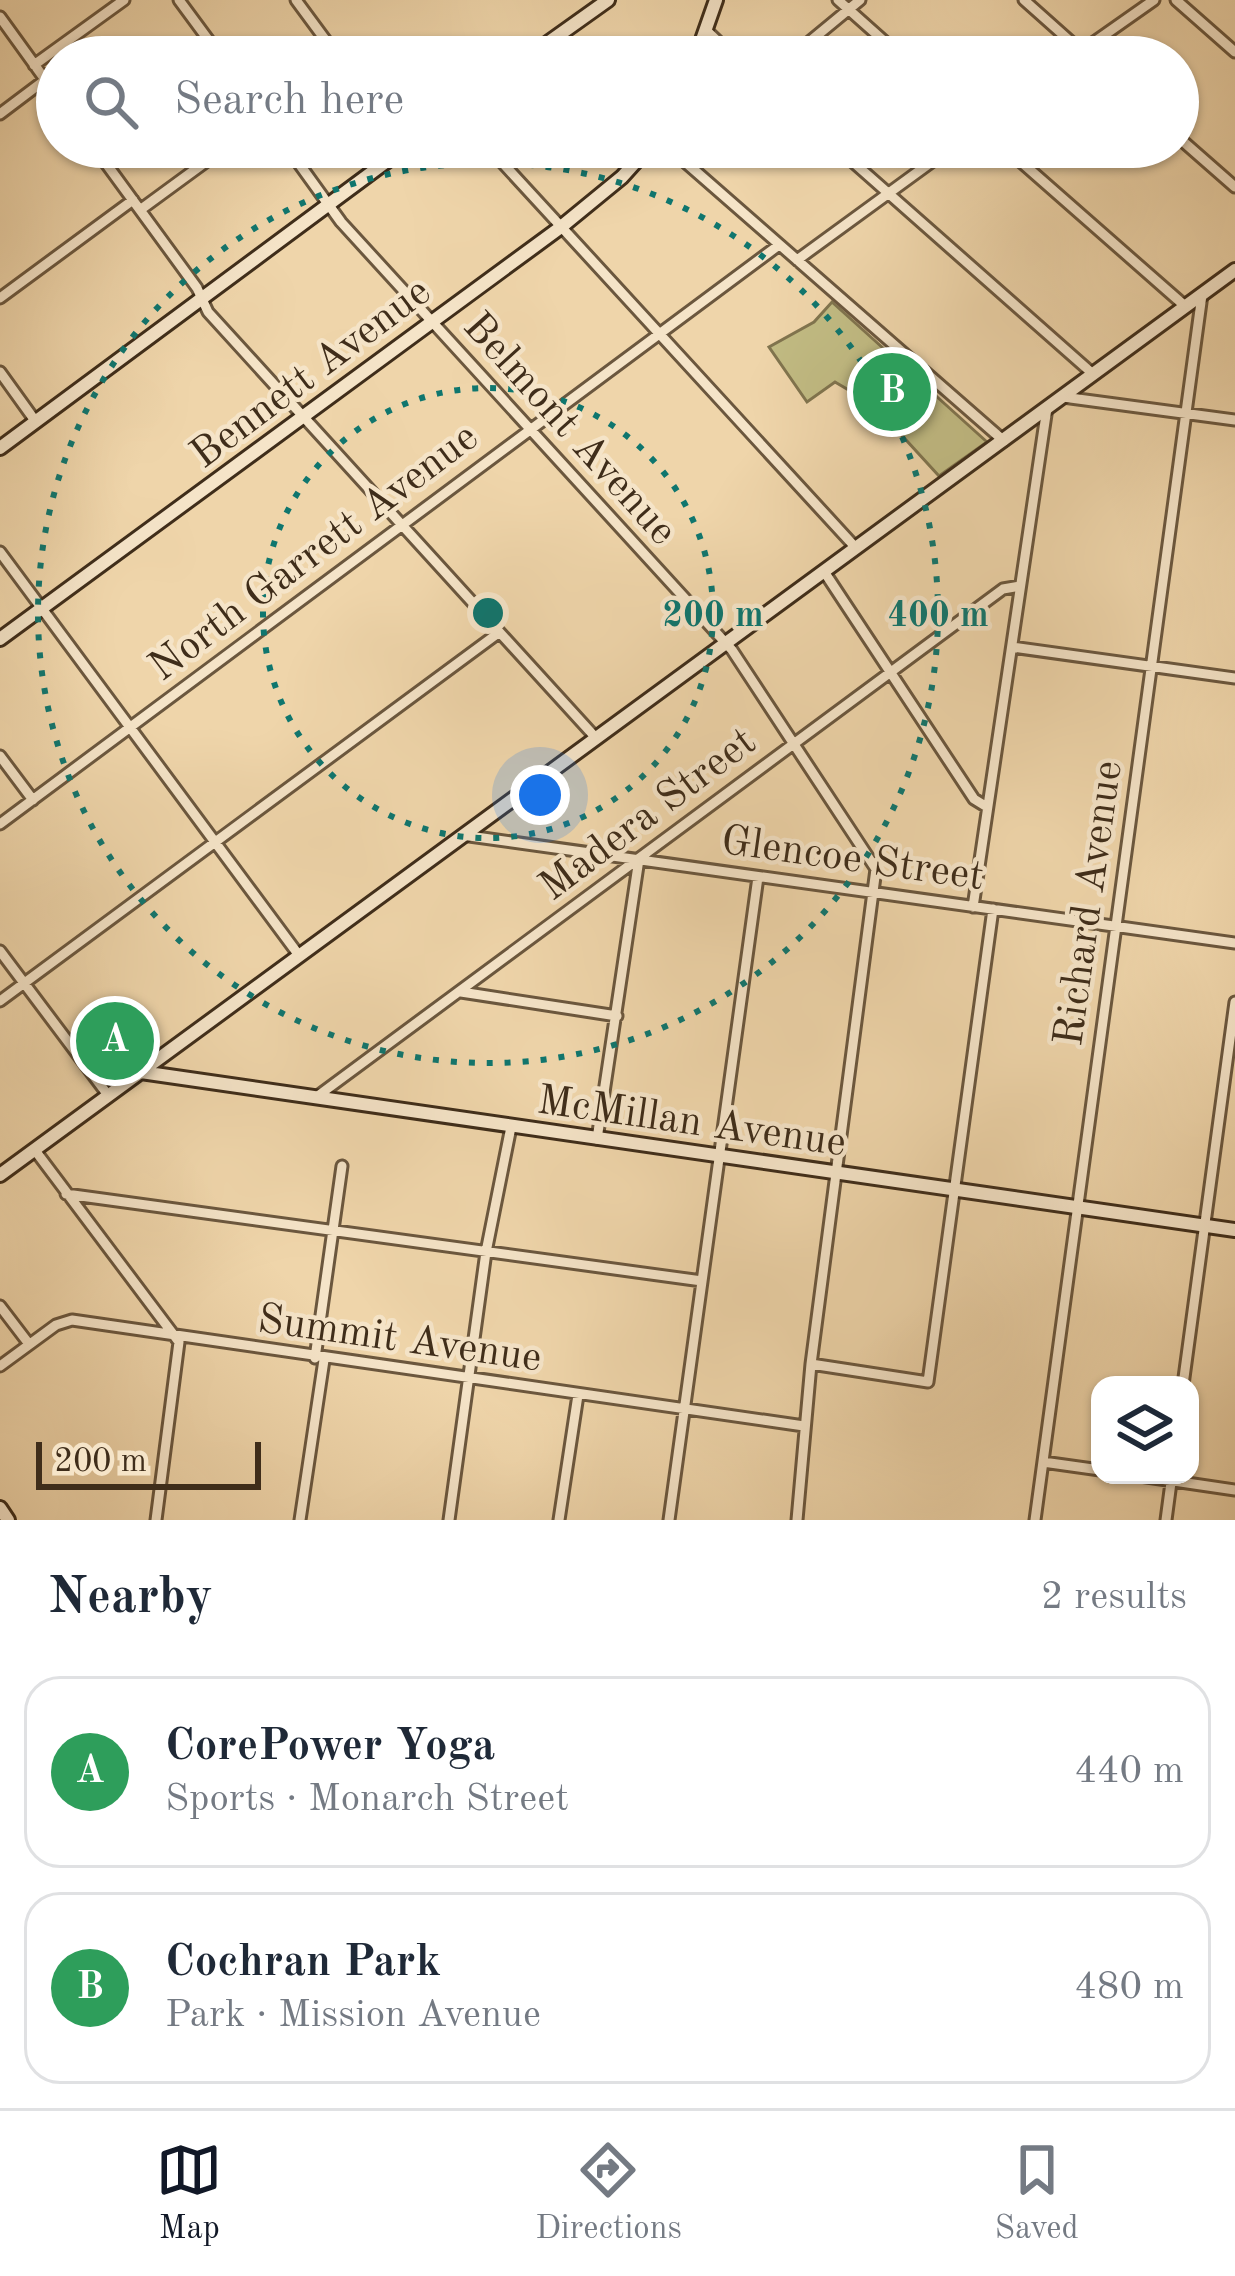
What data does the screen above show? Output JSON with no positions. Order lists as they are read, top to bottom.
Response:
{
  "streets": {
    "street": [
      "Bennett Avenue",
      "Belmont Avenue",
      "North Garrett Avenue",
      "Madera Street",
      "Glencoe Street",
      "Richard Avenue",
      "McMillan Avenue",
      "Summit Avenue"
    ]
  },
  "crossings": [
    ["Bennett Avenue", "Belmont Avenue"],
    ["Belmont Avenue", "North Garrett Avenue"],
    ["Belmont Avenue", "Madera Street"],
    ["Belmont Avenue", "Glencoe Street"],
    ["Belmont Avenue", "McMillan Avenue"],
    ["Belmont Avenue", "Summit Avenue"],
    ["Madera Street", "Glencoe Street"],
    ["Madera Street", "McMillan Avenue"],
    ["Glencoe Street", "Richard Avenue"],
    ["Richard Avenue", "McMillan Avenue"]
  ],
  "scale_bar": "200 m",
  "page": {
    "search": "Search here",
    "pins": ["B", "A"],
    "scale": "200 m",
    "heading": ["Nearby", "2 results"],
    "list": [
      {
        "mark": "A",
        "name": "CorePower Yoga",
        "note": "Sports · Monarch Street",
        "value": "440 m"
      },
      {
        "mark": "B",
        "name": "Cochran Park",
        "note": "Park · Mission Avenue",
        "value": "480 m"
      }
    ],
    "nav": ["Map", "Directions", "Saved"]
  },
  "rings": ["200 m", "400 m"]
}
